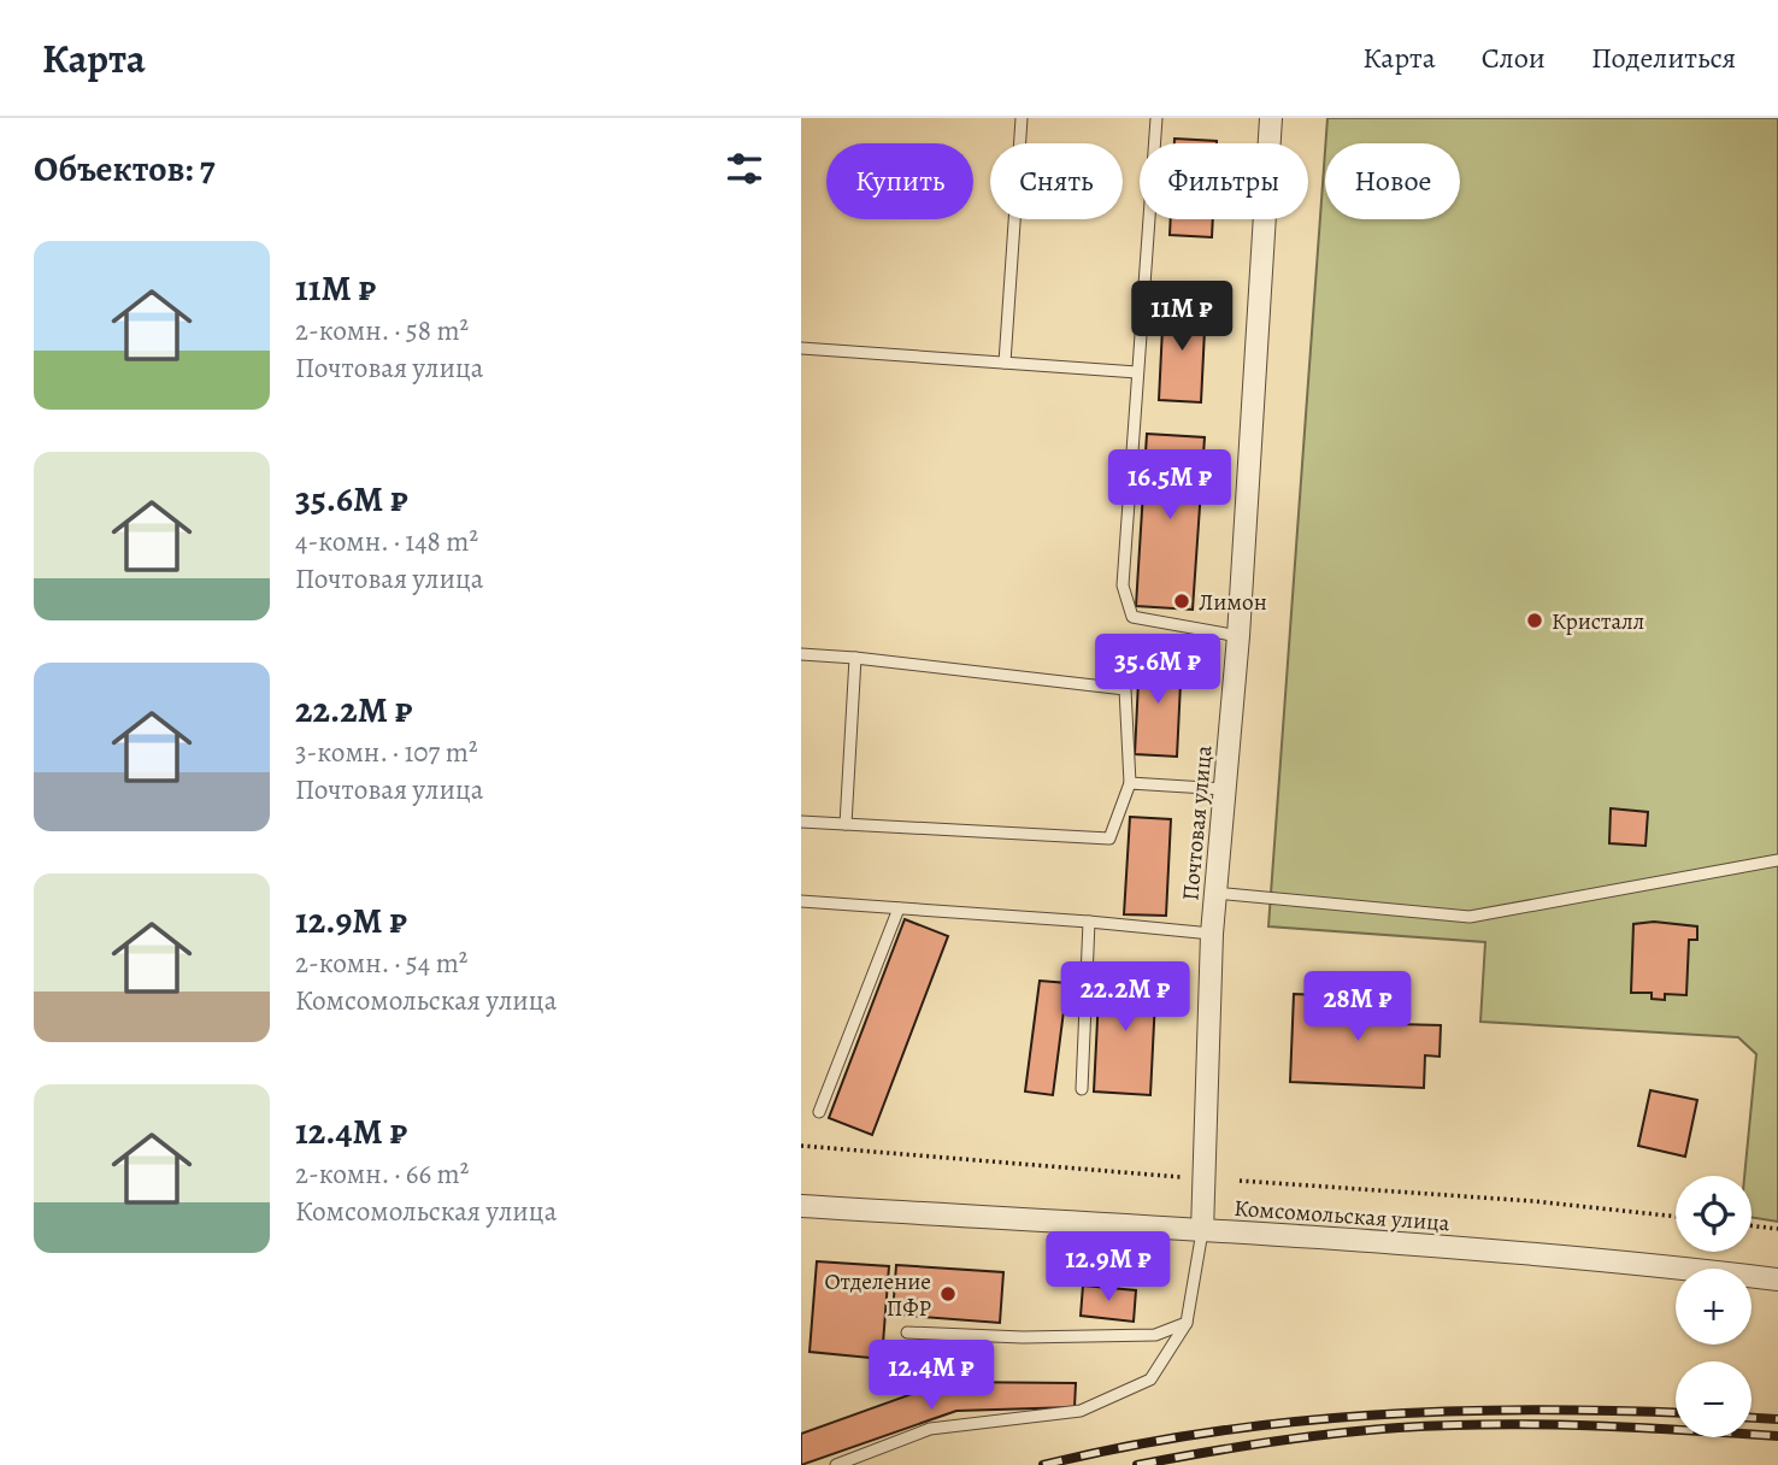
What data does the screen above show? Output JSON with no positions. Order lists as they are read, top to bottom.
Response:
{
  "streets": {
    "street": ["Почтовая улица", "Комсомольская улица"]
  },
  "crossings": [
    ["Почтовая улица", "Комсомольская улица"]
  ],
  "places": ["Лимон", "Кристалл", "Отделение ПФР"],
  "page": {
    "header": "Карта",
    "nav": ["Карта", "Слои", "Поделиться"],
    "heading": "Объектов: 7",
    "chip": [
      "Купить",
      "Снять",
      "Фильтры",
      "Новое"
    ],
    "list": [
      {
        "name": "11M ₽",
        "note": "2-комн. · 58 m² · Почтовая улица"
      },
      {
        "name": "35.6M ₽",
        "note": "4-комн. · 148 m² · Почтовая улица"
      },
      {
        "name": "22.2M ₽",
        "note": "3-комн. · 107 m² · Почтовая улица"
      },
      {
        "name": "12.9M ₽",
        "note": "2-комн. · 54 m² · Комсомольская улица"
      },
      {
        "name": "12.4M ₽",
        "note": "2-комн. · 66 m² · Комсомольская улица"
      }
    ],
    "price": [
      "11M ₽",
      "16.5M ₽",
      "35.6M ₽",
      "22.2M ₽",
      "28M ₽",
      "12.9M ₽",
      "12.4M ₽"
    ],
    "map_buttons": ["+", "−"]
  }
}
